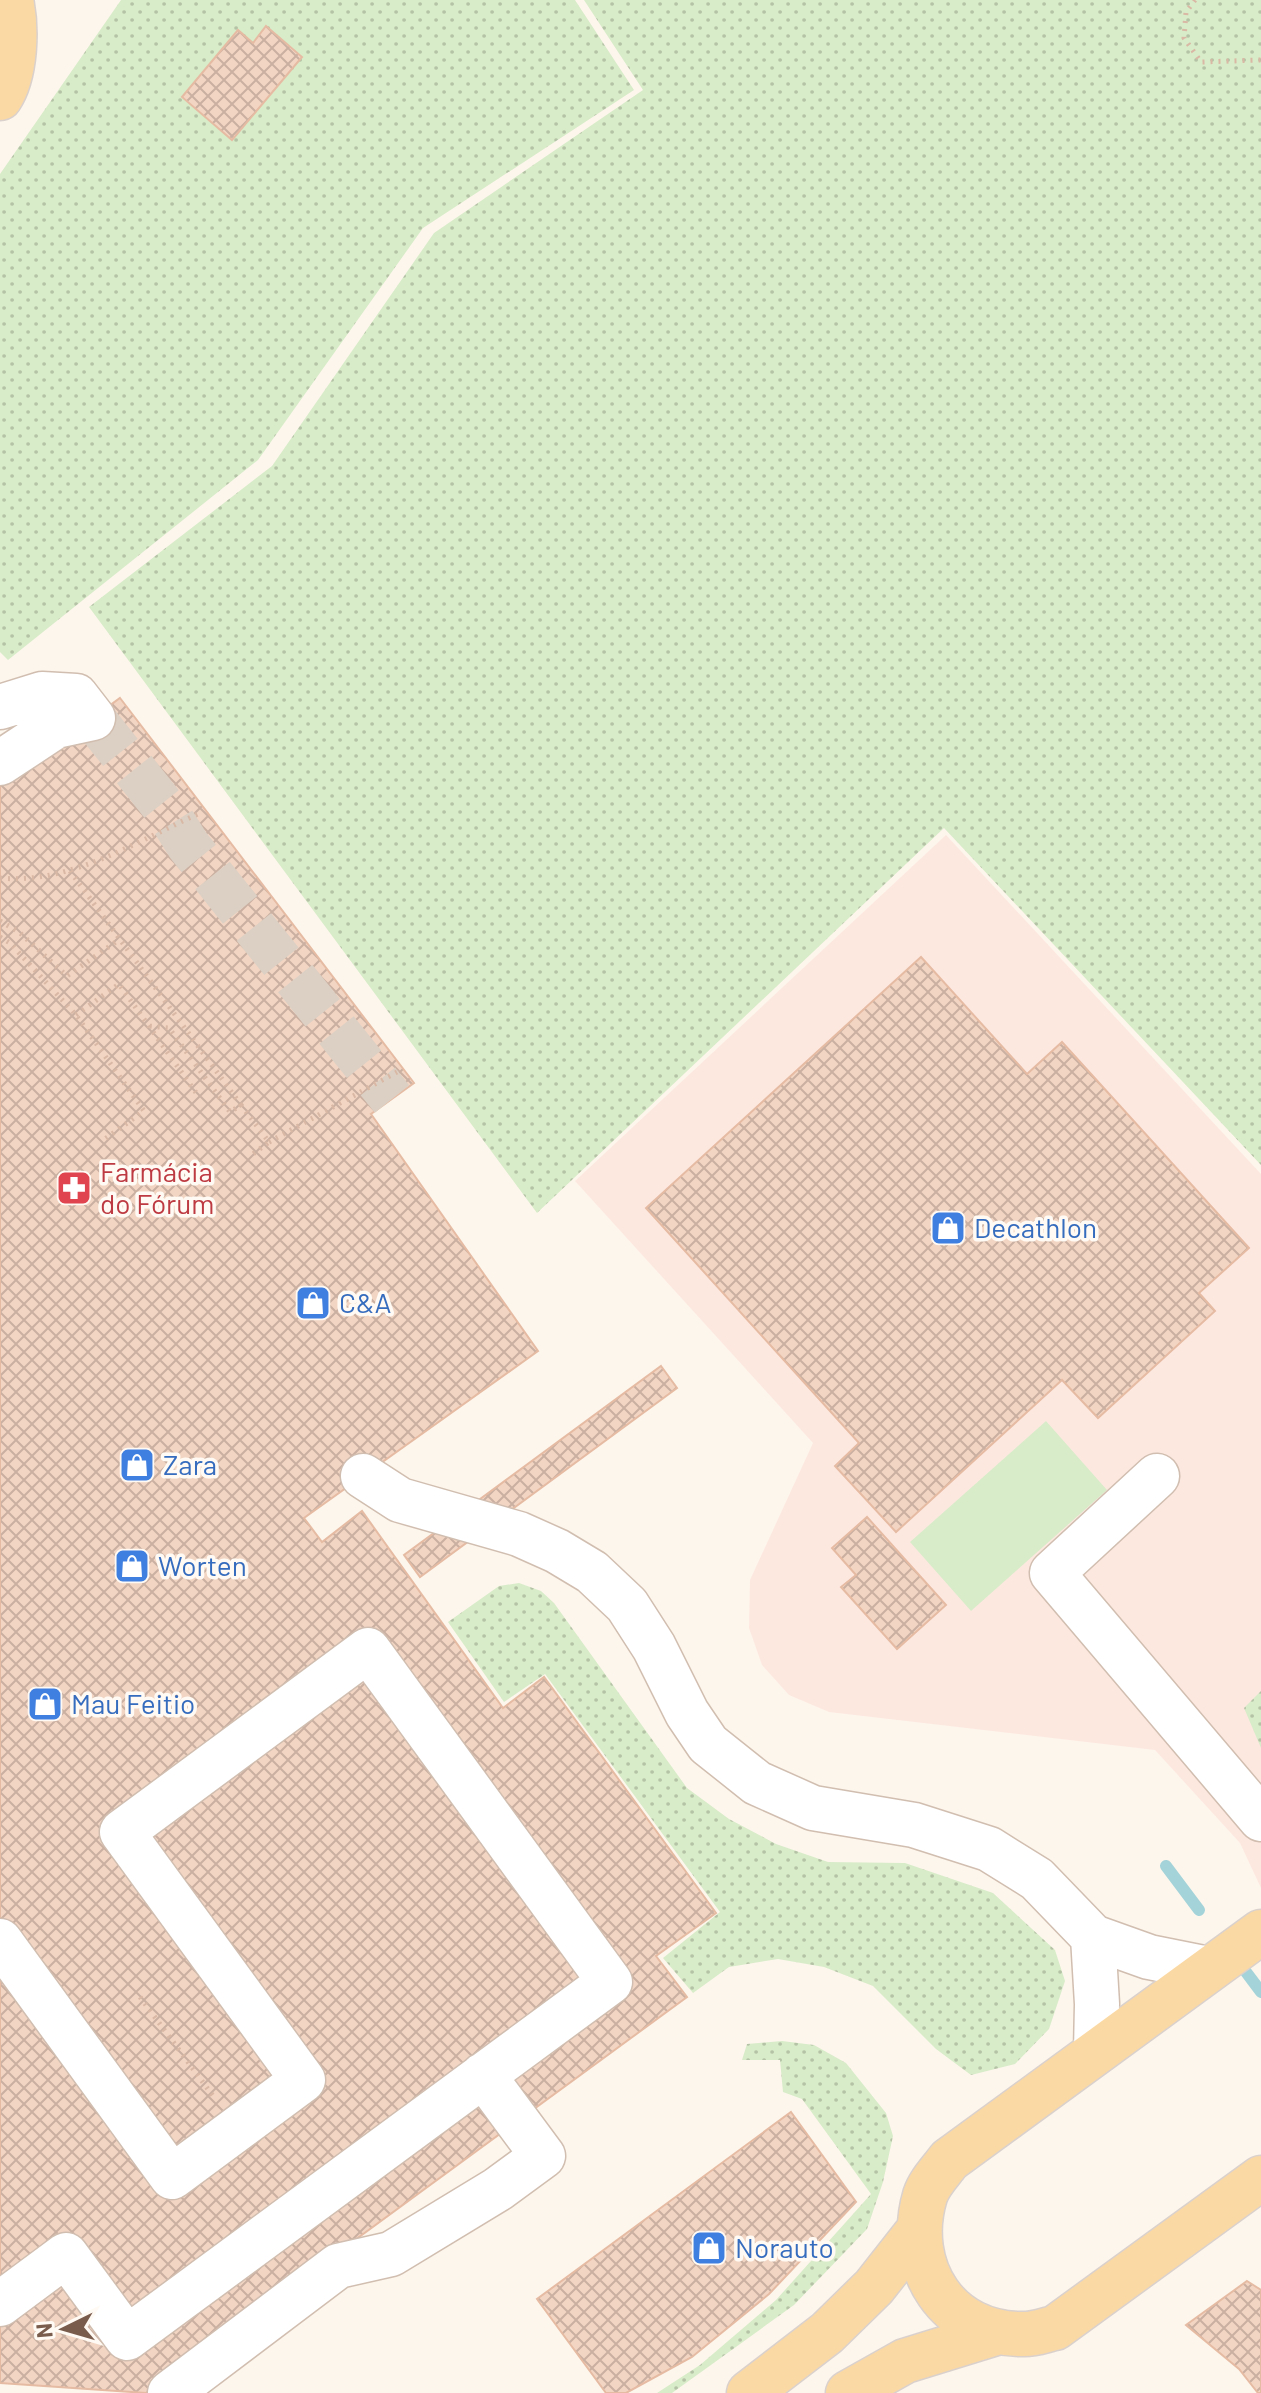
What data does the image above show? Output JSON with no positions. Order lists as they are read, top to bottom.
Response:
{
  "places": {
    "pharmacy": ["Farmácia do Fórum"],
    "shop": [
      "Decathlon",
      "C&A",
      "Zara",
      "Worten",
      "Mau Feitio",
      "Norauto"
    ]
  },
  "north": "left"
}
